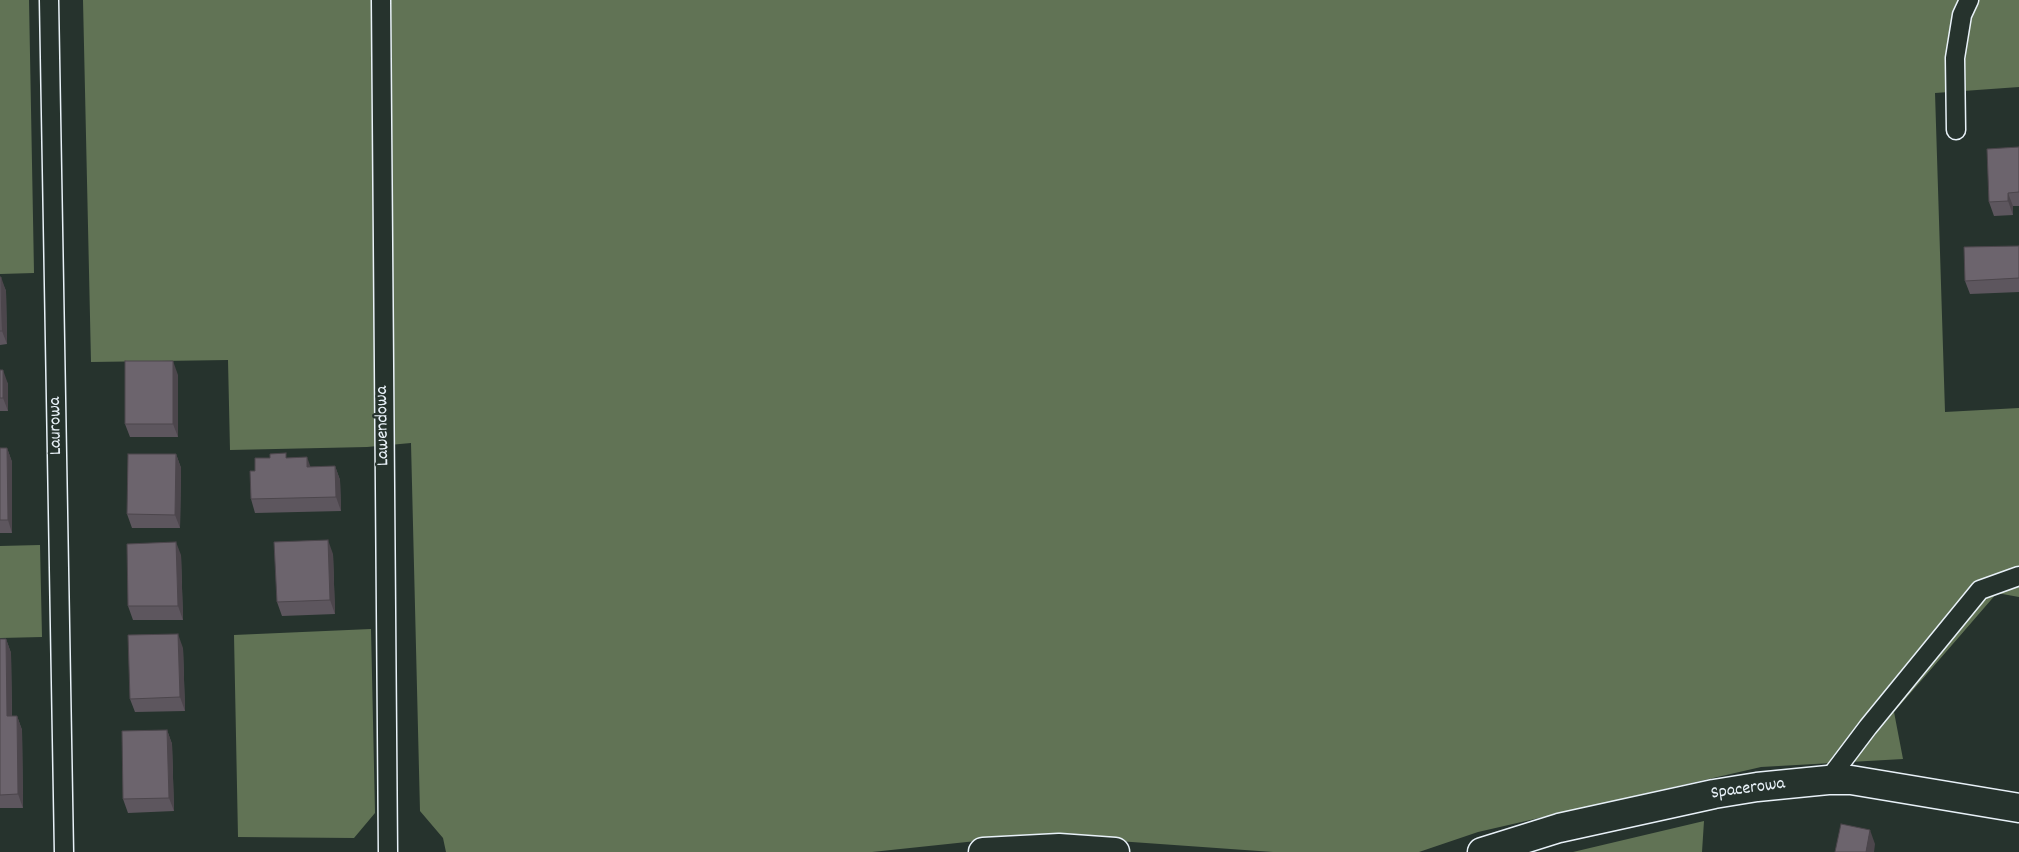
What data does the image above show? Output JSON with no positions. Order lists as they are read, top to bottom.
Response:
{
  "streets": {
    "street": ["Spacerowa"],
    "lane": ["Laurowa", "Lawendowa"]
  }
}
